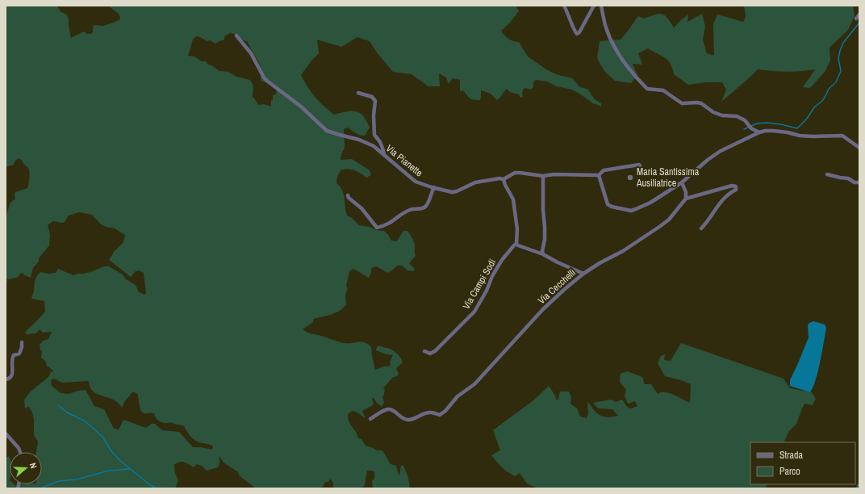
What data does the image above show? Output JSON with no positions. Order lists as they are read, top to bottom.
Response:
{
  "streets": {
    "street": ["Via Pianette", "Via Campi Sodi", "Via Cecchelli"]
  },
  "places": ["Maria Santissima Ausiliatrice"],
  "legend": ["Strada", "Parco"],
  "north": "right"
}
